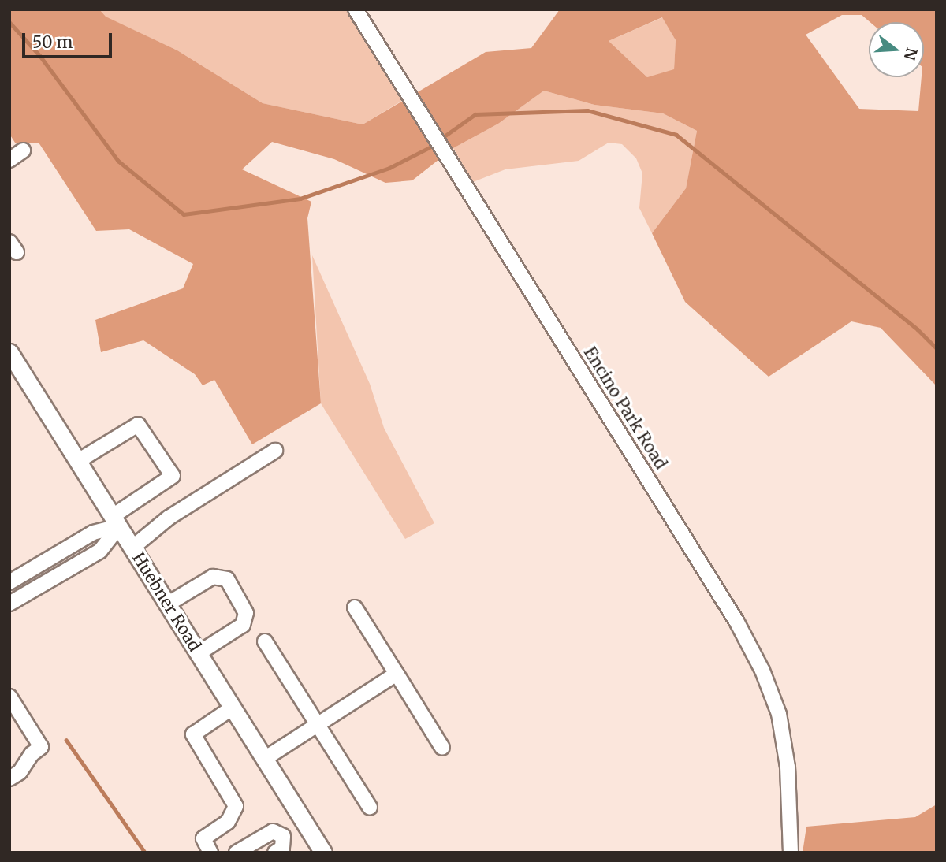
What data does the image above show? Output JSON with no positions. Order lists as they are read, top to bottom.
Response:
{
  "streets": {
    "main road": ["Huebner Road"],
    "street": ["Encino Park Road"]
  },
  "scale_bar": "50 m",
  "north": "right"
}
